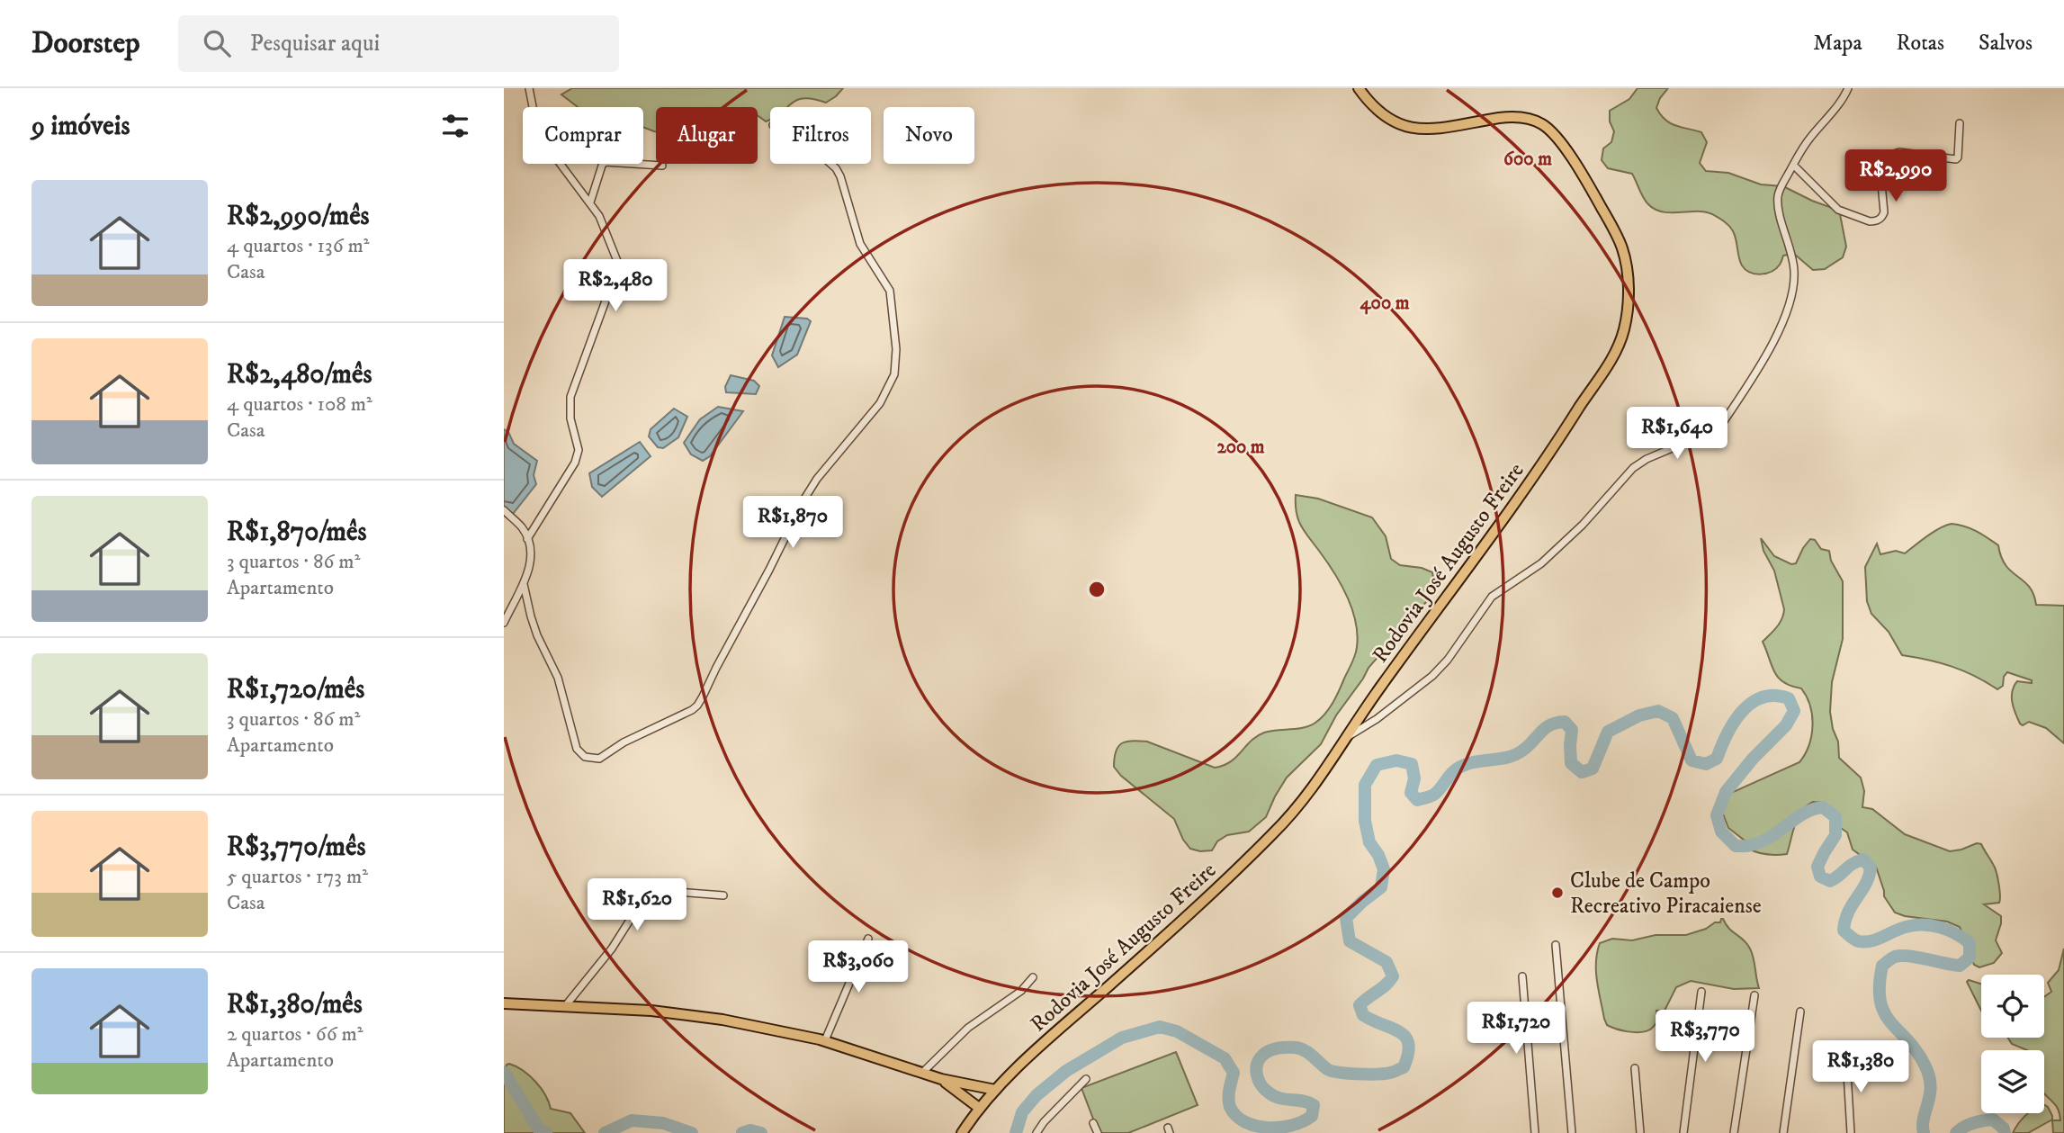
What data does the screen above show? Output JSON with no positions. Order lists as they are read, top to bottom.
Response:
{
  "streets": {
    "main road": ["Rodovia José Augusto Freire"]
  },
  "places": ["Clube de Campo Recreativo Piracaiense"],
  "page": {
    "header": "Doorstep",
    "search": "Pesquisar aqui",
    "nav": ["Mapa", "Rotas", "Salvos"],
    "heading": "9 imóveis",
    "chip": [
      "Comprar",
      "Alugar",
      "Filtros",
      "Novo"
    ],
    "price": [
      "R$2,990",
      "R$2,480",
      "R$1,640",
      "R$1,870",
      "R$1,620",
      "R$3,060",
      "R$1,720",
      "R$3,770",
      "R$1,380"
    ],
    "list": [
      {
        "name": "R$2,990/mês",
        "note": "4 quartos · 136 m² · Casa"
      },
      {
        "name": "R$2,480/mês",
        "note": "4 quartos · 108 m² · Casa"
      },
      {
        "name": "R$1,870/mês",
        "note": "3 quartos · 86 m² · Apartamento"
      },
      {
        "name": "R$1,720/mês",
        "note": "3 quartos · 86 m² · Apartamento"
      },
      {
        "name": "R$3,770/mês",
        "note": "5 quartos · 173 m² · Casa"
      },
      {
        "name": "R$1,380/mês",
        "note": "2 quartos · 66 m² · Apartamento"
      }
    ]
  },
  "rings": ["600 m", "400 m", "200 m"]
}
